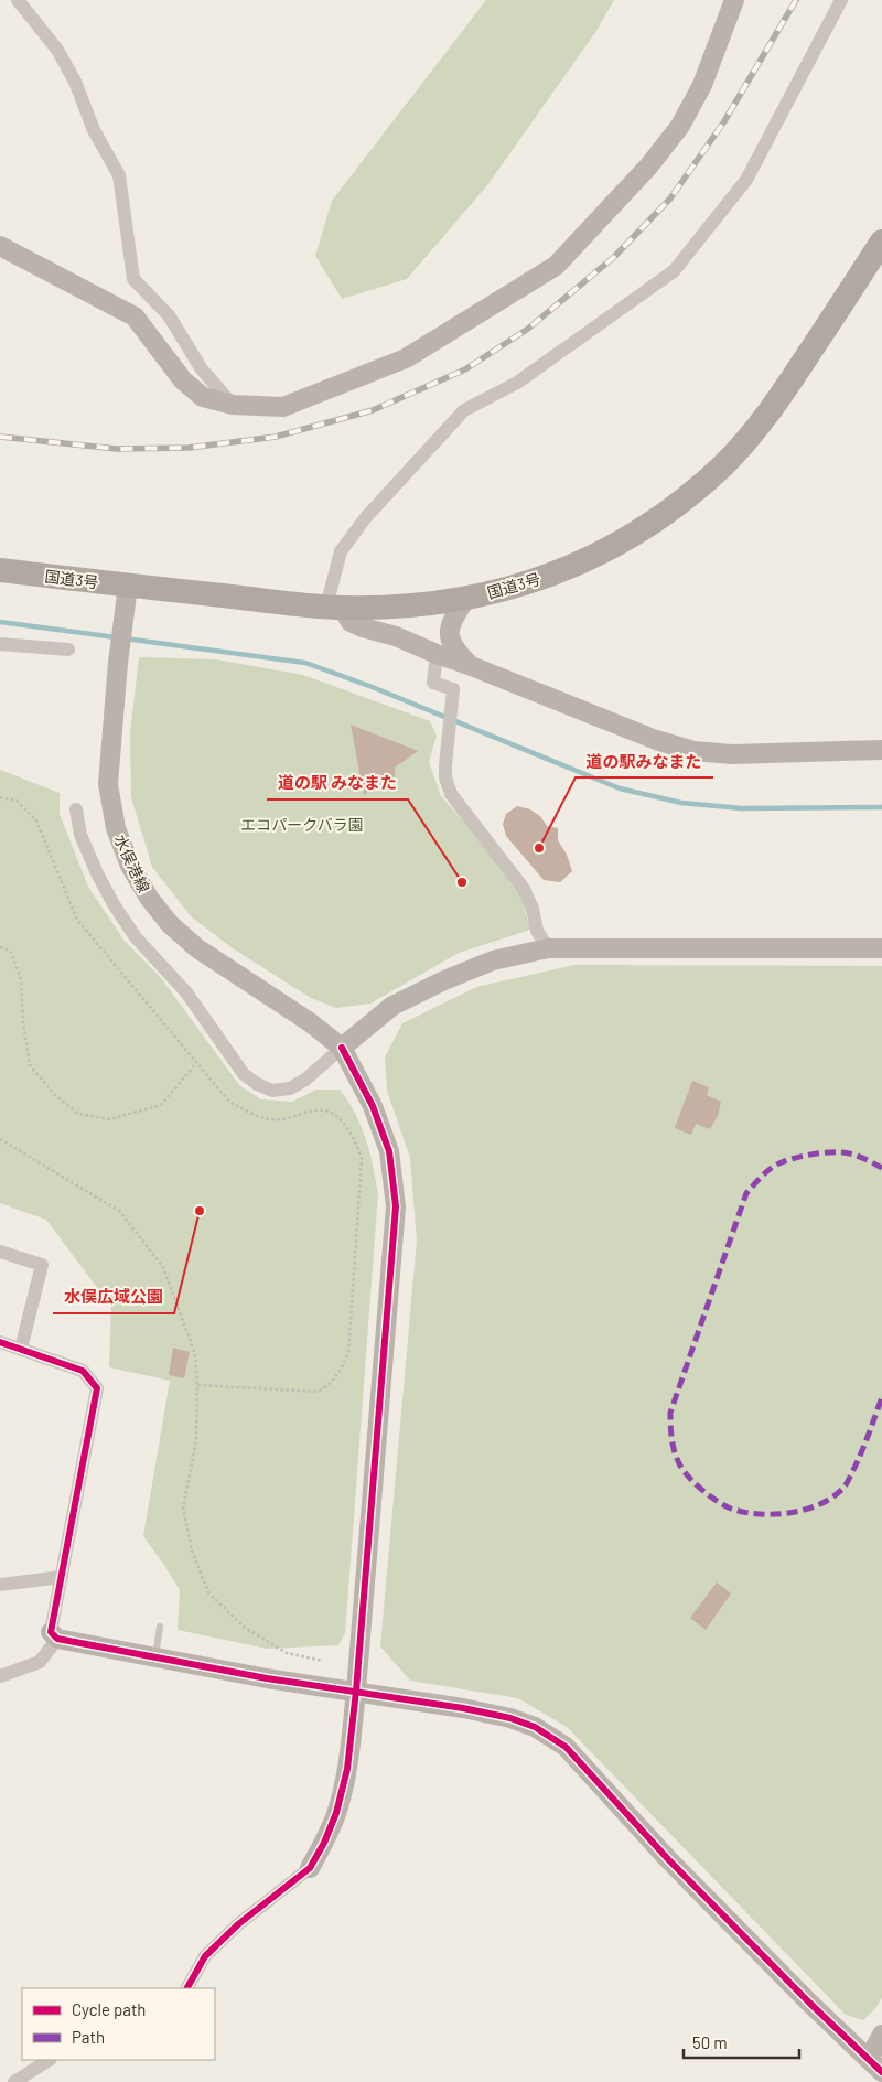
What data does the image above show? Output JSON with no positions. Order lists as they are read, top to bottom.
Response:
{
  "streets": {
    "highway": ["国道3号"],
    "street": ["水俣港線"]
  },
  "crossings": [
    ["国道3号", "水俣港線"]
  ],
  "parks": ["エコパークバラ園"],
  "places": ["道の駅みなまた", "道の駅 みなまた", "水俣広域公園"],
  "legend": ["Cycle path", "Path"],
  "scale_bar": "50 m"
}
